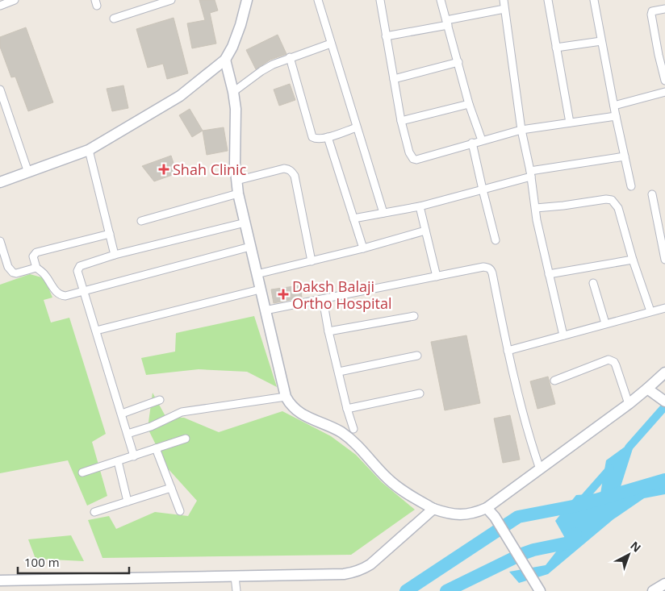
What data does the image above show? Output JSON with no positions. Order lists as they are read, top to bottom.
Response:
{
  "places": {
    "health": ["Shah Clinic", "Daksh Balaji Ortho Hospital"]
  },
  "scale_bar": "100 m",
  "north": "top right"
}
